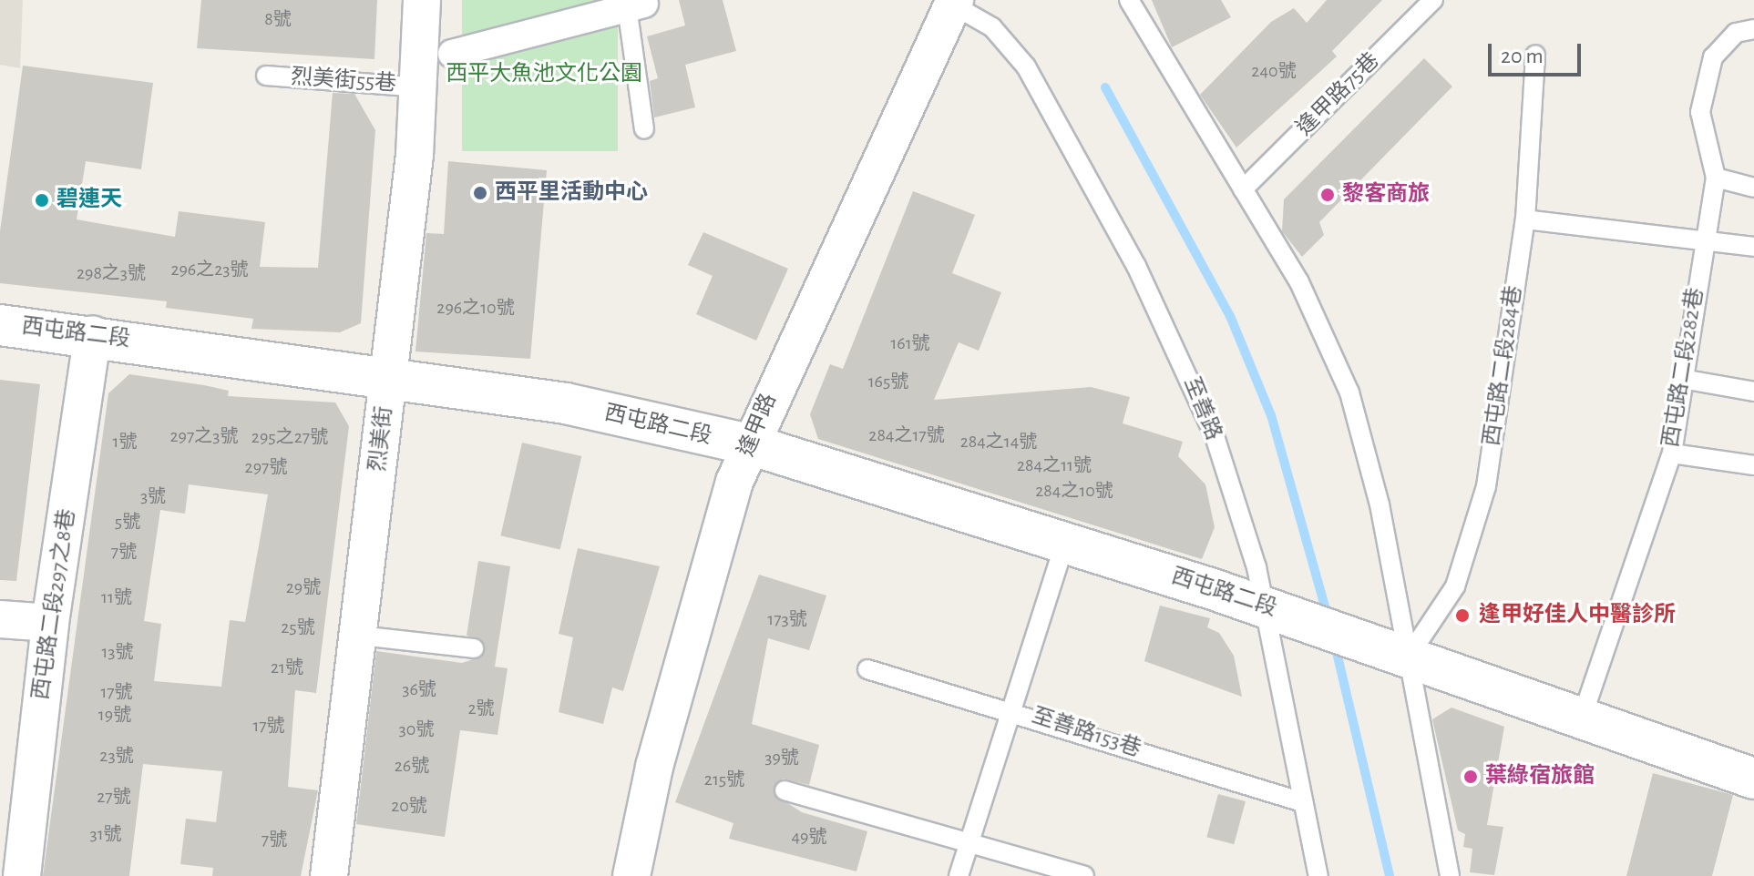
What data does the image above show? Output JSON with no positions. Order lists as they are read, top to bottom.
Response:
{
  "streets": {
    "street": [
      "西屯路二段",
      "逢甲路",
      "烈美街",
      "西屯路二段297之8巷"
    ],
    "lane": [
      "烈美街55巷",
      "逢甲路75巷",
      "西屯路二段284巷",
      "西屯路二段282巷",
      "至善路",
      "至善路153巷"
    ]
  },
  "crossings": [
    ["烈美街55巷", "烈美街"],
    ["西屯路二段", "西屯路二段284巷"],
    ["西屯路二段", "至善路"],
    ["西屯路二段", "逢甲路"],
    ["西屯路二段", "烈美街"],
    ["西屯路二段", "西屯路二段297之8巷"],
    ["至善路", "逢甲路"],
    ["至善路", "至善路153巷"]
  ],
  "parks": ["西平大魚池文化公園"],
  "places": [
    "西平里活動中心",
    "黎客商旅",
    "碧連天",
    "逢甲好佳人中醫診所",
    "葉綠宿旅館"
  ],
  "house_numbers": [
    "8號",
    "240號",
    "296之23號",
    "298之3號",
    "296之10號",
    "161號",
    "165號",
    "284之17號",
    "297之3號",
    "295之27號",
    "1號",
    "284之14號",
    "284之11號",
    "297號",
    "284之10號",
    "3號",
    "5號",
    "7號",
    "29號",
    "11號",
    "173號",
    "25號",
    "13號",
    "21號",
    "36號",
    "17號",
    "2號",
    "19號",
    "17號",
    "30號",
    "23號",
    "39號",
    "26號",
    "215號",
    "27號",
    "20號",
    "31號",
    "49號",
    "7號"
  ],
  "scale_bar": "20 m"
}
